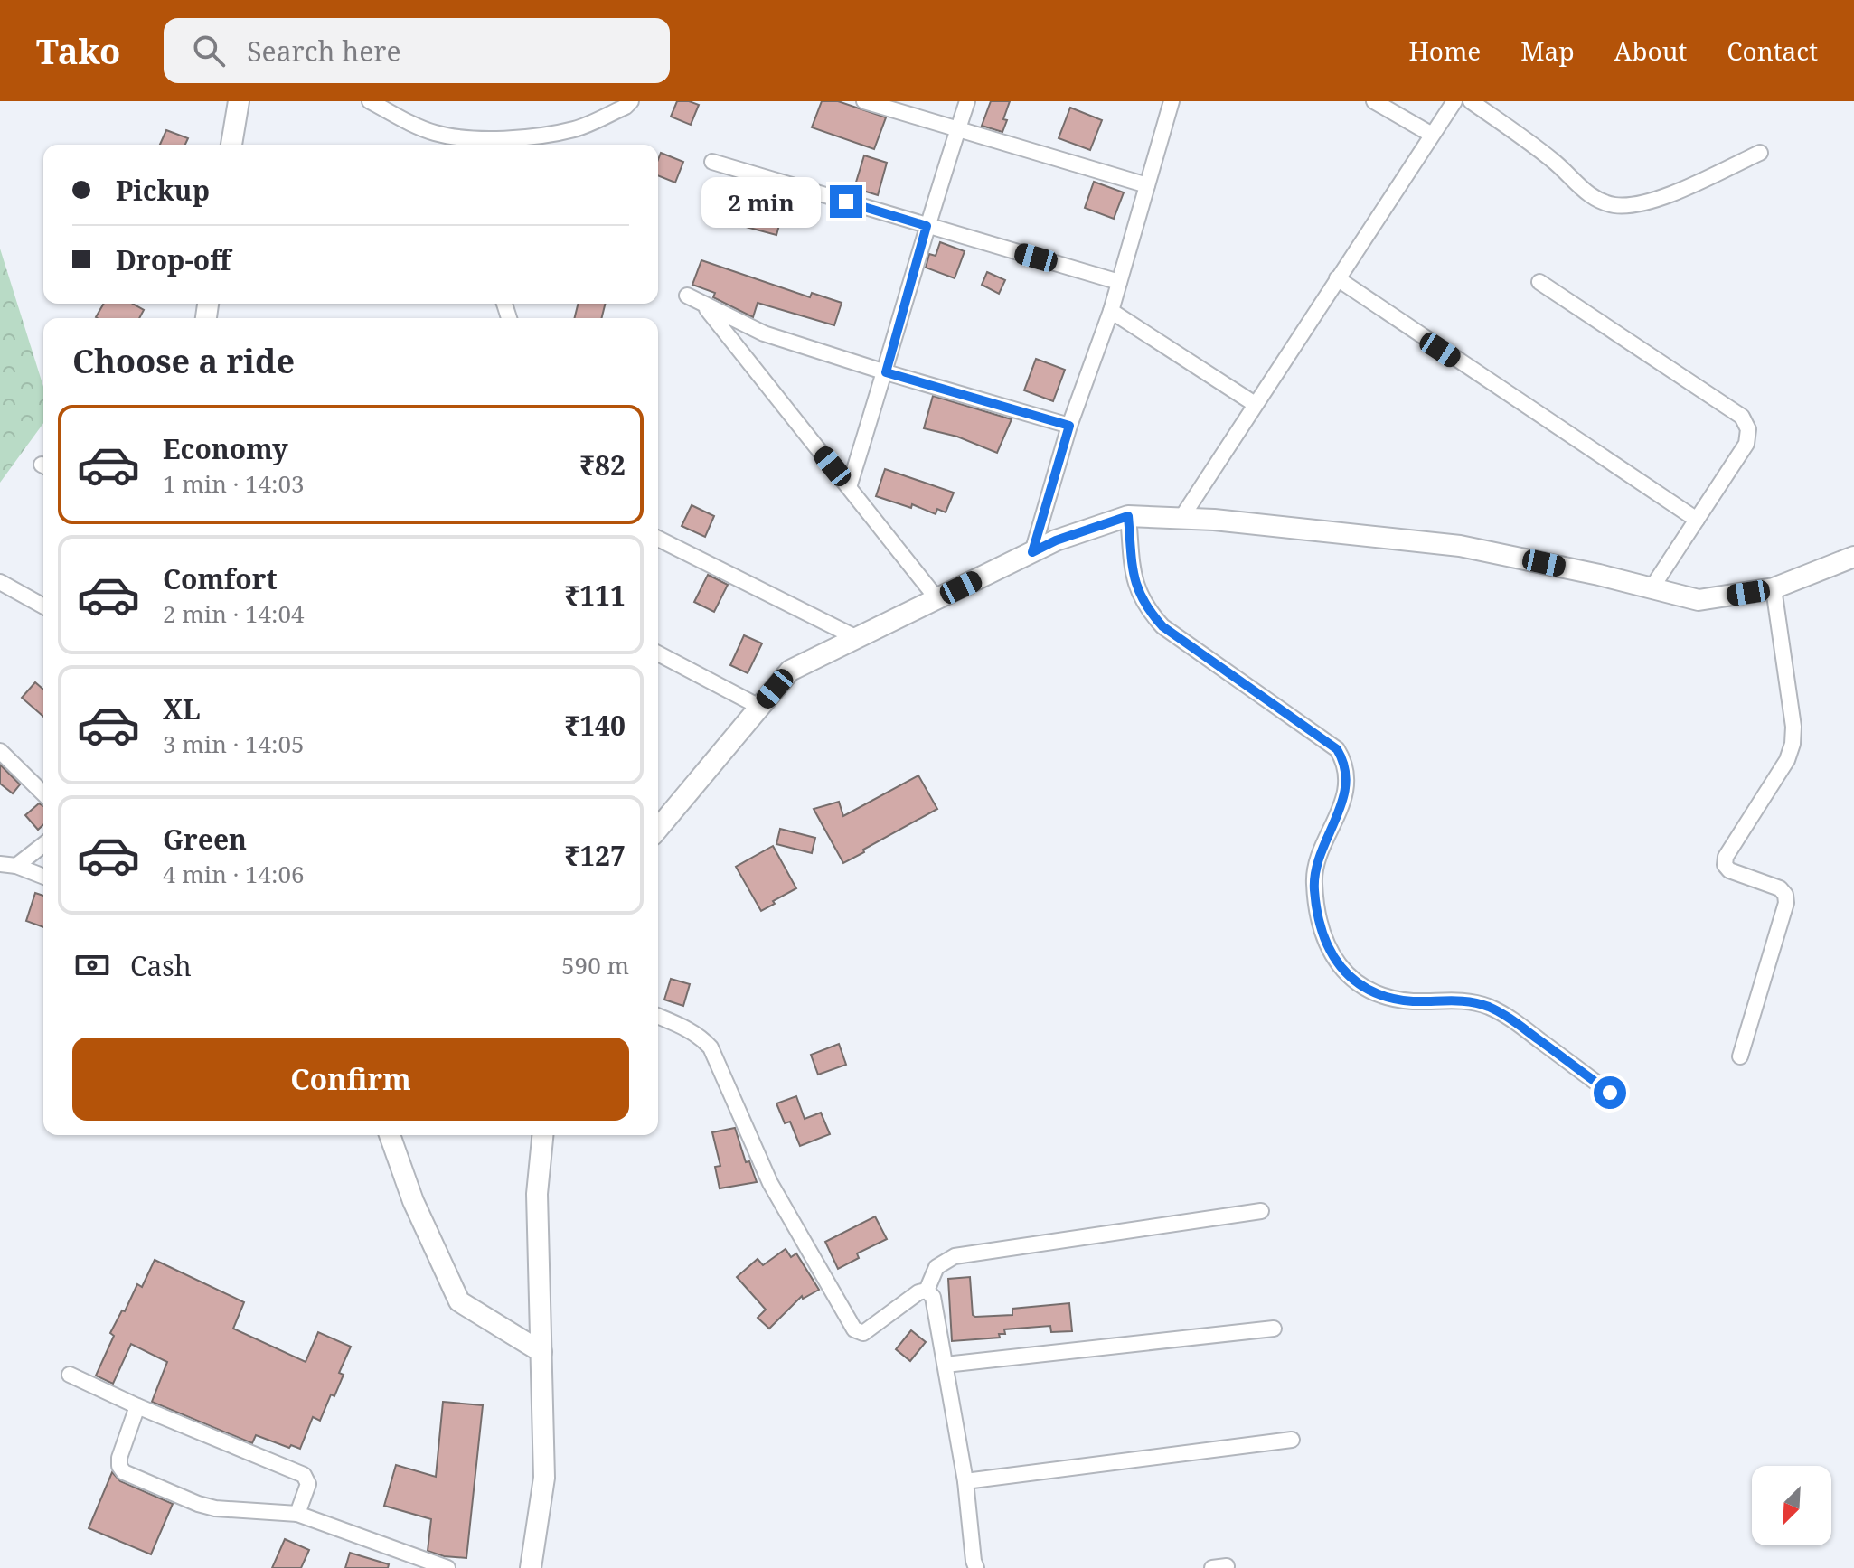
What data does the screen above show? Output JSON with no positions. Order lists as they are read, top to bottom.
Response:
{
  "north": "bottom left",
  "page": {
    "header": "Tako",
    "search": "Search here",
    "nav": [
      "Home",
      "Map",
      "About",
      "Contact"
    ],
    "banner": ["Pickup", "Drop-off"],
    "bubble": "2 min",
    "heading": "Choose a ride",
    "list": [
      {
        "name": "Economy",
        "note": "1 min · 14:03",
        "value": "₹82"
      },
      {
        "name": "Comfort",
        "note": "2 min · 14:04",
        "value": "₹111"
      },
      {
        "name": "XL",
        "note": "3 min · 14:05",
        "value": "₹140"
      },
      {
        "name": "Green",
        "note": "4 min · 14:06",
        "value": "₹127"
      }
    ],
    "pay": ["Cash", "590 m"],
    "buttons": "Confirm"
  }
}
